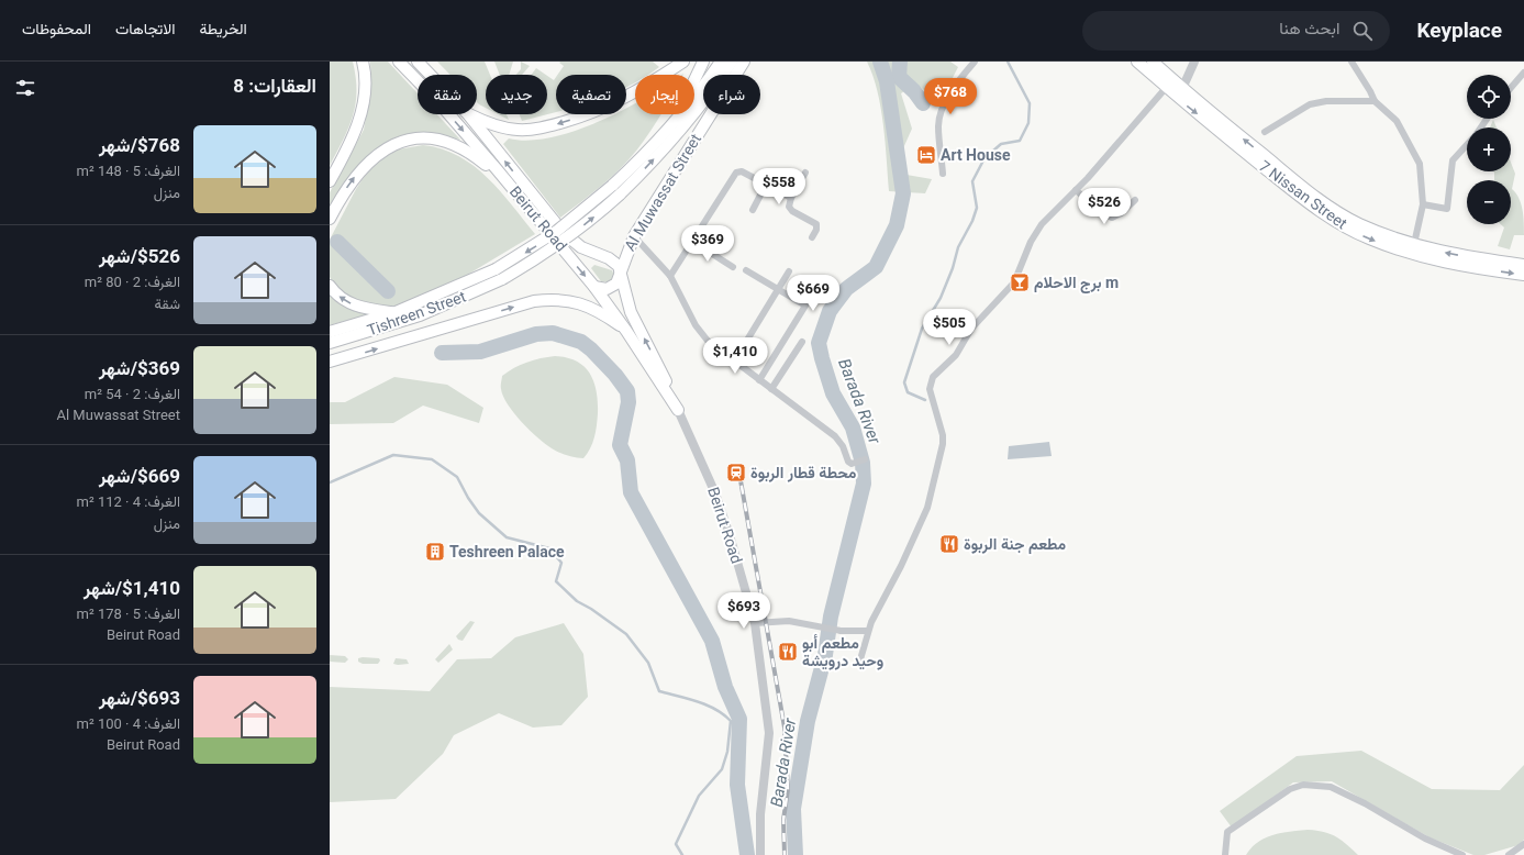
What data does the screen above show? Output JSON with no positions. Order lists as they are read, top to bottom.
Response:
{
  "streets": {
    "main road": [
      "Al Muwassat Street",
      "7 Nissan Street",
      "Beirut Road",
      "Tishreen Street"
    ]
  },
  "crossings": [
    ["Al Muwassat Street", "Beirut Road"],
    ["Al Muwassat Street", "Tishreen Street"]
  ],
  "water": ["Barada River"],
  "places": {
    "hotel": ["Art House"],
    "bar": ["برج الاحلام m"],
    "station": ["محطة قطار الربوة"],
    "restaurant": ["مطعم جنة الربوة", "مطعم أبو وحيد درويشة"],
    "building": ["Teshreen Palace"]
  },
  "page": {
    "header": "Keyplace",
    "search": "ابحث هنا",
    "nav": ["الخريطة", "الاتجاهات", "المحفوظات"],
    "heading": "العقارات: 8",
    "map_buttons": ["+", "−"],
    "chip": [
      "شراء",
      "إيجار",
      "تصفية",
      "جديد",
      "شقة"
    ],
    "price": [
      "$768",
      "$558",
      "$526",
      "$369",
      "$669",
      "$505",
      "$1,410",
      "$693"
    ],
    "list": [
      {
        "name": "$768/شهر",
        "note": "الغرف: 5 · 148 m² · منزل"
      },
      {
        "name": "$526/شهر",
        "note": "الغرف: 2 · 80 m² · شقة"
      },
      {
        "name": "$369/شهر",
        "note": "الغرف: 2 · 54 m² · Al Muwassat Street"
      },
      {
        "name": "$669/شهر",
        "note": "الغرف: 4 · 112 m² · منزل"
      },
      {
        "name": "$1,410/شهر",
        "note": "الغرف: 5 · 178 m² · Beirut Road"
      },
      {
        "name": "$693/شهر",
        "note": "الغرف: 4 · 100 m² · Beirut Road"
      }
    ]
  }
}
